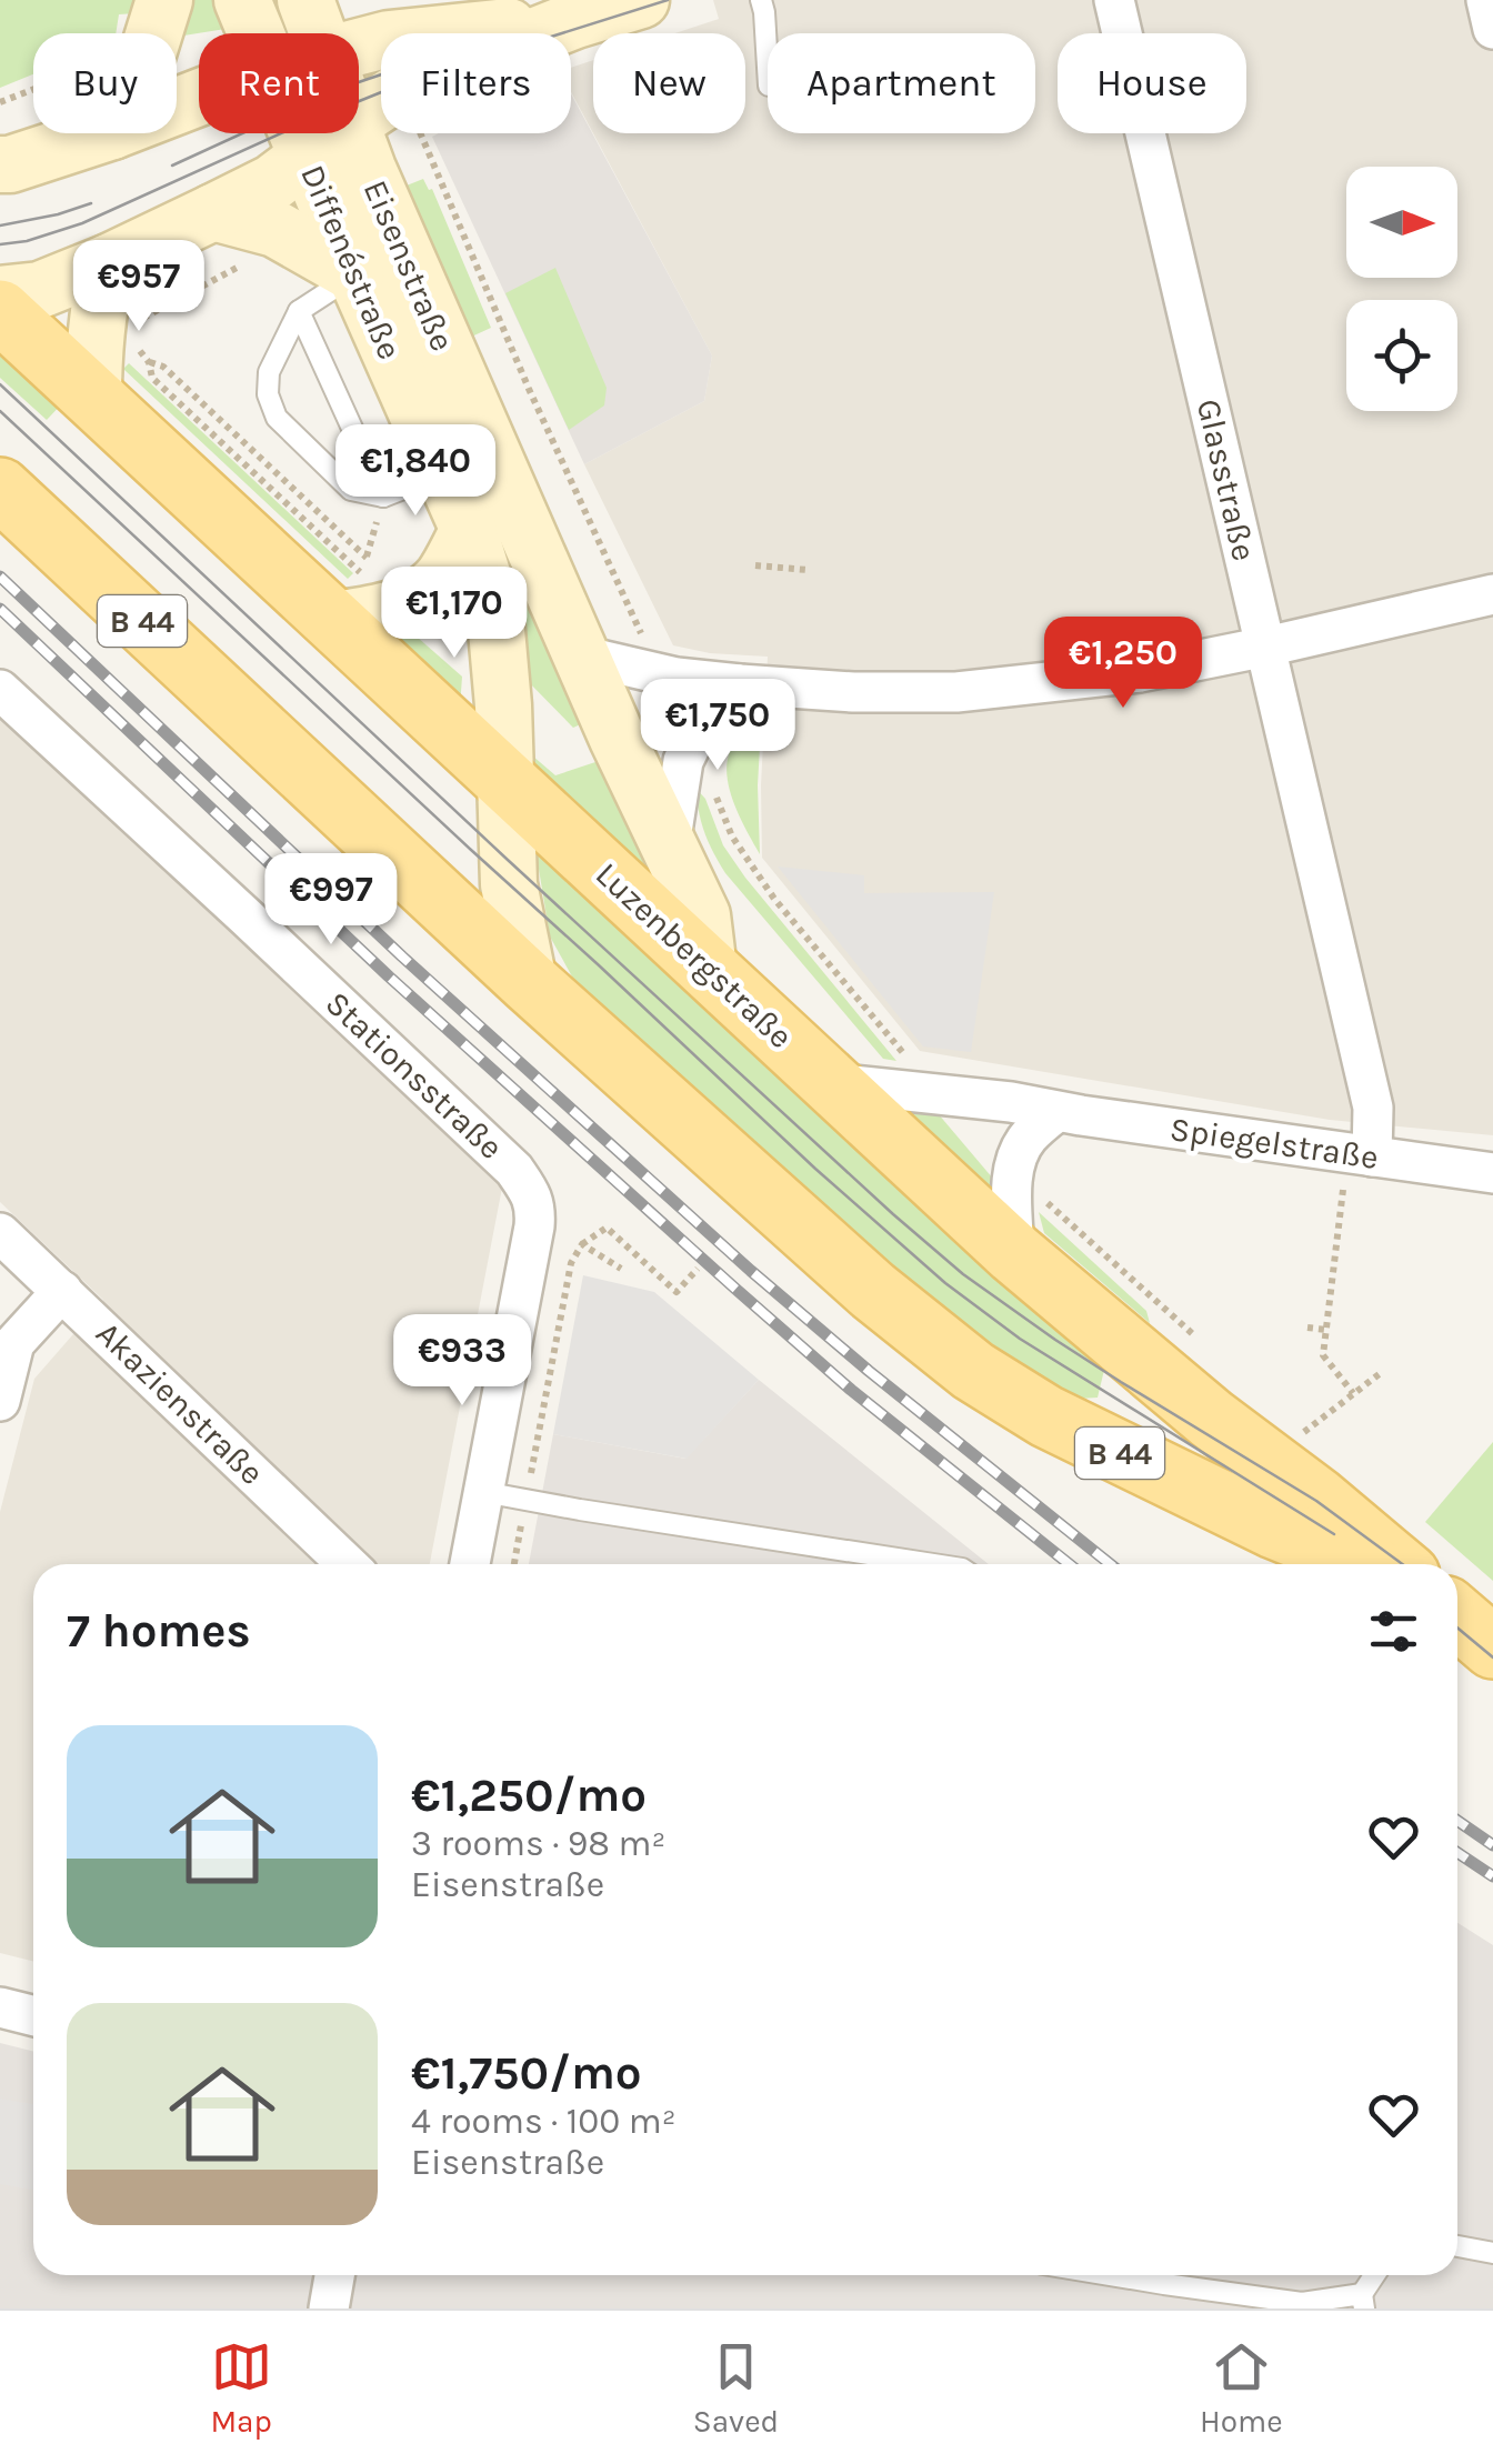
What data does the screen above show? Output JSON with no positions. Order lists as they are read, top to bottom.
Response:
{
  "streets": {
    "main road": ["B 44", "Luzenbergstraße"],
    "street": [
      "Diffenéstraße",
      "Eisenstraße",
      "Glasstraße",
      "Stationsstraße",
      "Spiegelstraße",
      "Akazienstraße"
    ]
  },
  "crossings": [
    ["Diffenéstraße", "Eisenstraße"],
    ["Diffenéstraße", "B 44"],
    ["Diffenéstraße", "Luzenbergstraße"],
    ["Eisenstraße", "Luzenbergstraße"],
    ["Glasstraße", "Spiegelstraße"],
    ["Luzenbergstraße", "Spiegelstraße"]
  ],
  "north": "right",
  "page": {
    "chip": [
      "Buy",
      "Rent",
      "Filters",
      "New",
      "Apartment",
      "House"
    ],
    "price": [
      "€957",
      "€1,840",
      "€1,170",
      "€1,250",
      "€1,750",
      "€997",
      "€933"
    ],
    "heading": "7 homes",
    "list": [
      {
        "name": "€1,250/mo",
        "note": "3 rooms · 98 m² · Eisenstraße"
      },
      {
        "name": "€1,750/mo",
        "note": "4 rooms · 100 m² · Eisenstraße"
      }
    ],
    "tabs": ["Map", "Saved", "Home"]
  }
}
